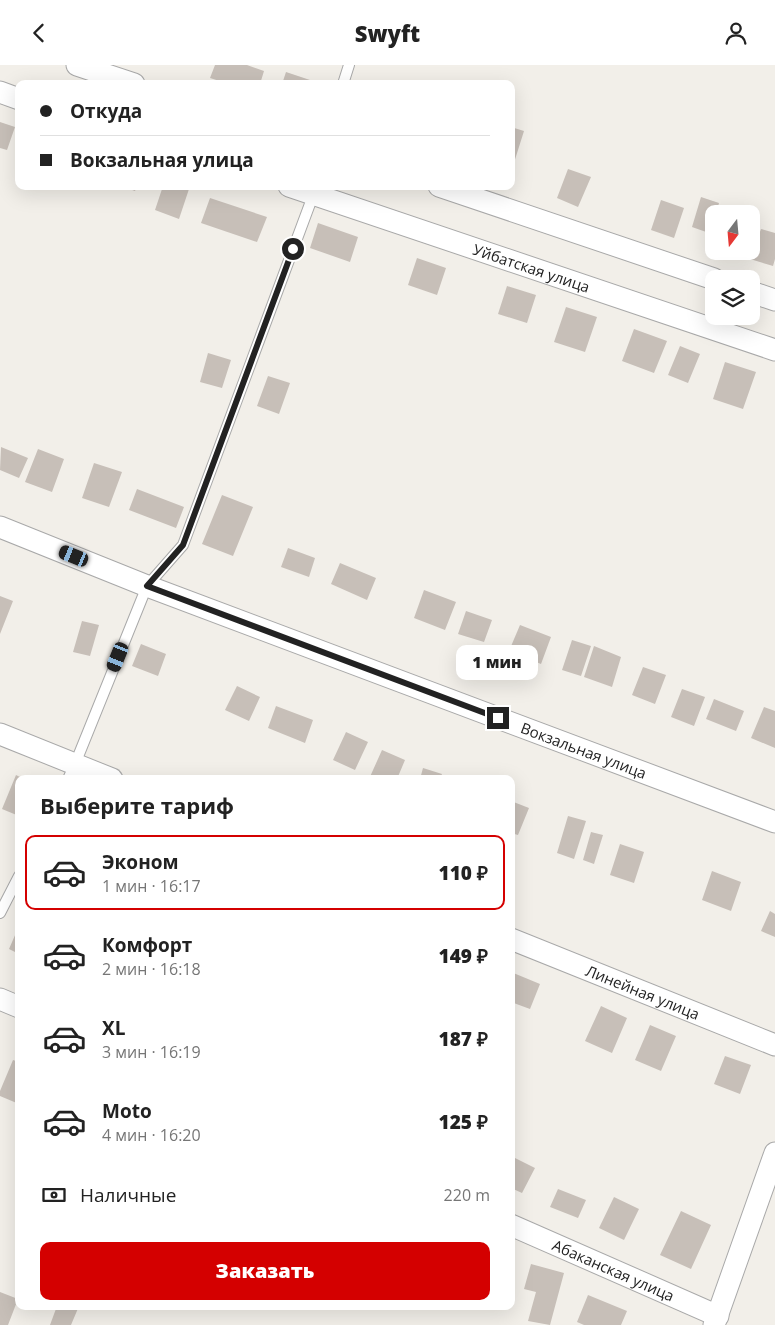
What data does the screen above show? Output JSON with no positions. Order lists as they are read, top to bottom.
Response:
{
  "streets": {
    "street": [
      "Уйбатская улица",
      "Вокзальная улица",
      "Линейная улица",
      "Абаканская улица"
    ]
  },
  "north": "bottom",
  "page": {
    "header": "Swyft",
    "banner": ["Откуда", "Вокзальная улица"],
    "bubble": "1 мин",
    "heading": "Выберите тариф",
    "list": [
      {
        "name": "Эконом",
        "note": "1 мин · 16:17",
        "value": "110 ₽"
      },
      {
        "name": "Комфорт",
        "note": "2 мин · 16:18",
        "value": "149 ₽"
      },
      {
        "name": "XL",
        "note": "3 мин · 16:19",
        "value": "187 ₽"
      },
      {
        "name": "Moto",
        "note": "4 мин · 16:20",
        "value": "125 ₽"
      }
    ],
    "pay": ["Наличные", "220 m"],
    "buttons": "Заказать"
  }
}
